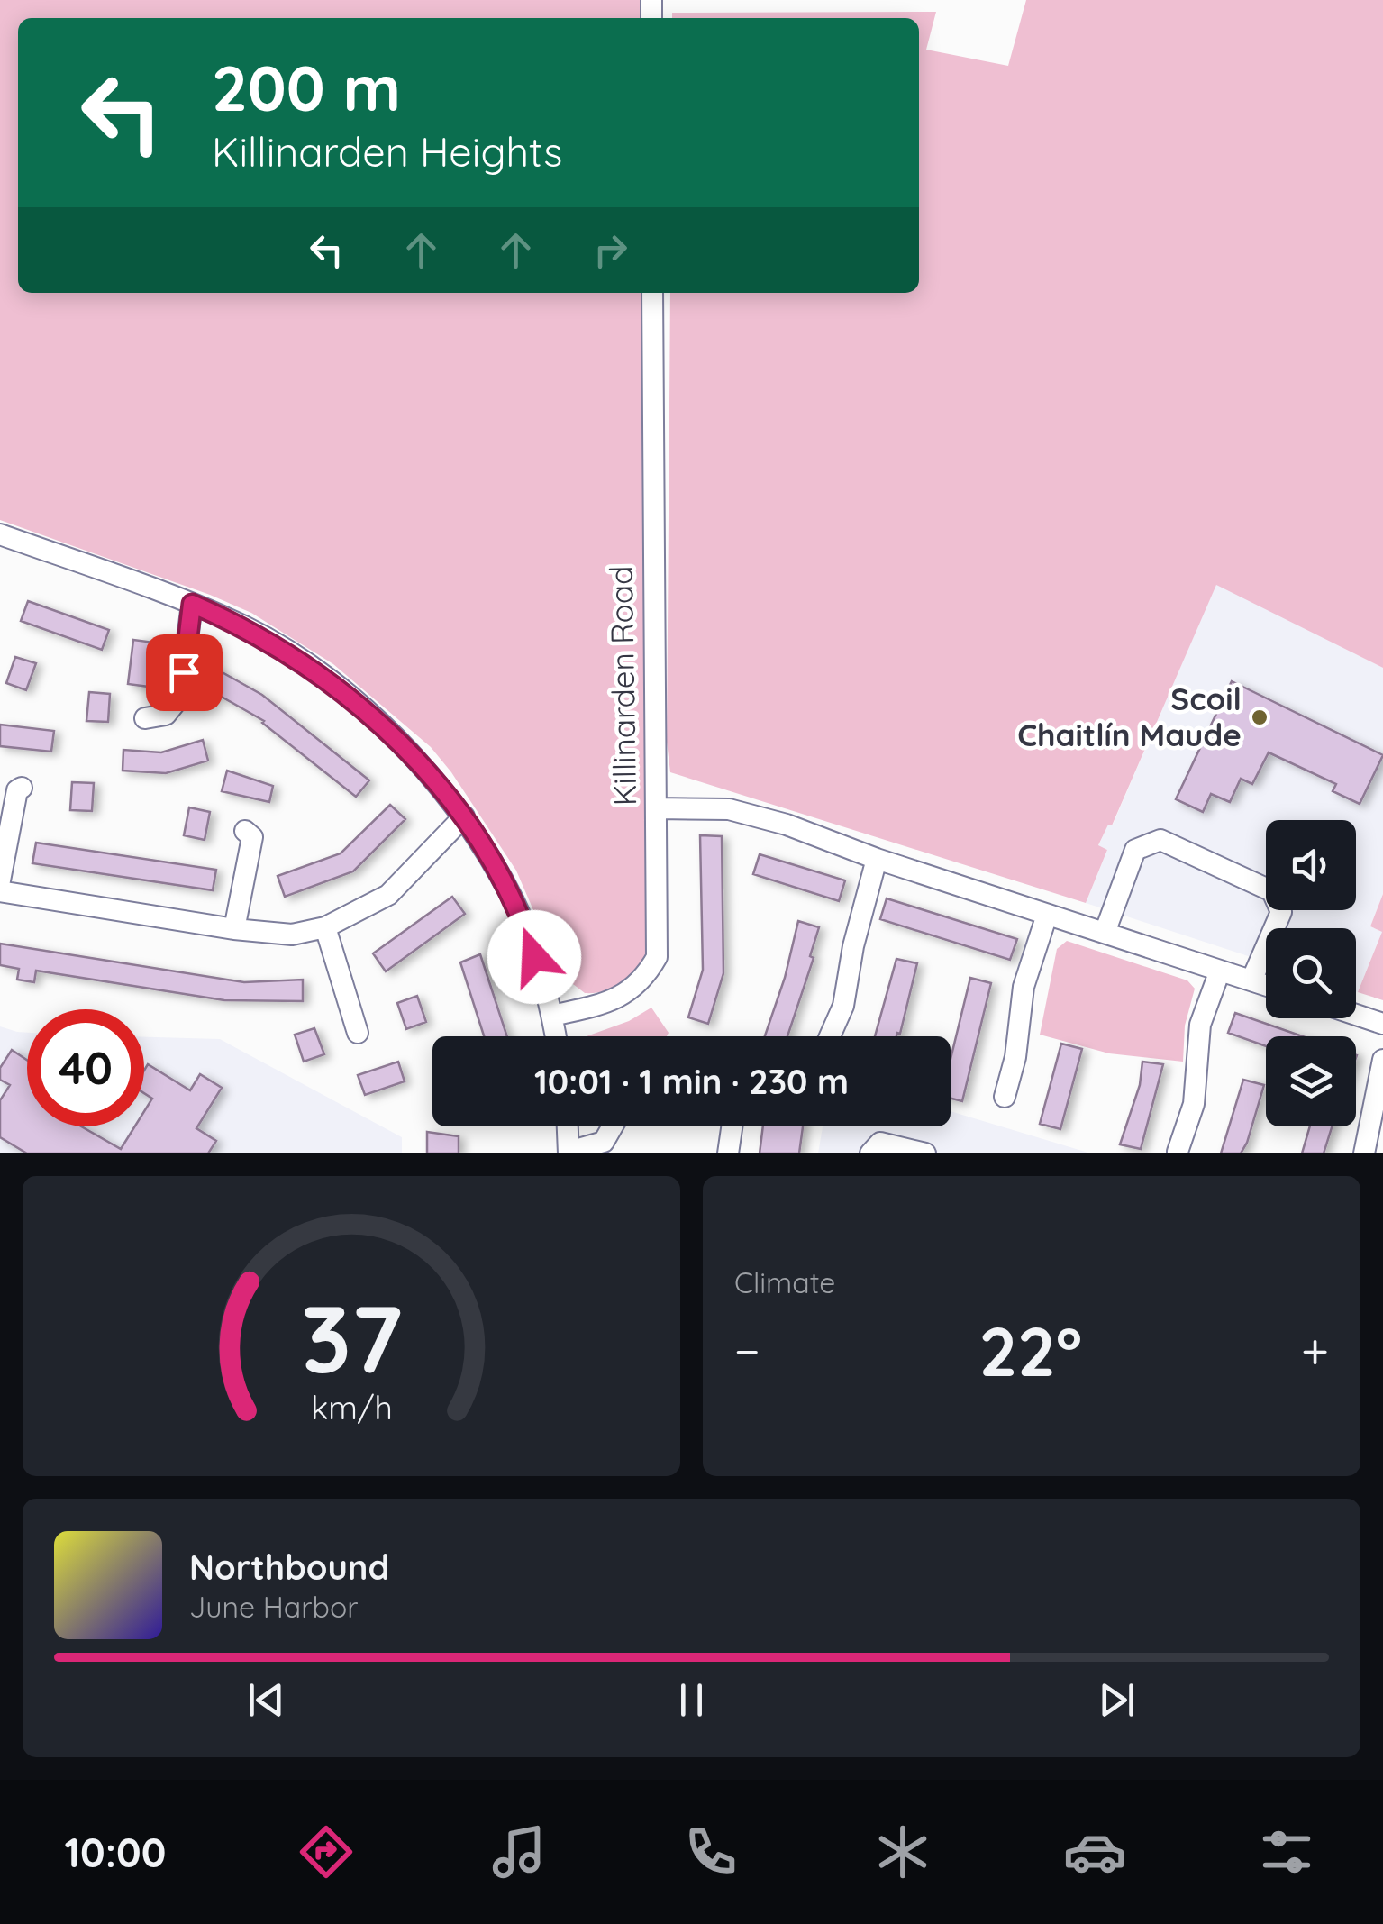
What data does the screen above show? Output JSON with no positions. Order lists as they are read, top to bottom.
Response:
{
  "streets": {
    "street": ["Killinarden Road"]
  },
  "places": ["Scoil Chaitlín Maude"],
  "page": {
    "turn": ["200 m", "Killinarden Heights"],
    "limit": "40",
    "trip": "10:01 · 1 min · 230 m",
    "tile": "Climate",
    "heat": ["−", "22°", "+"],
    "song": ["Northbound", "June Harbor"],
    "tabs": "10:00",
    "gauge": ["37", "km/h"]
  }
}
